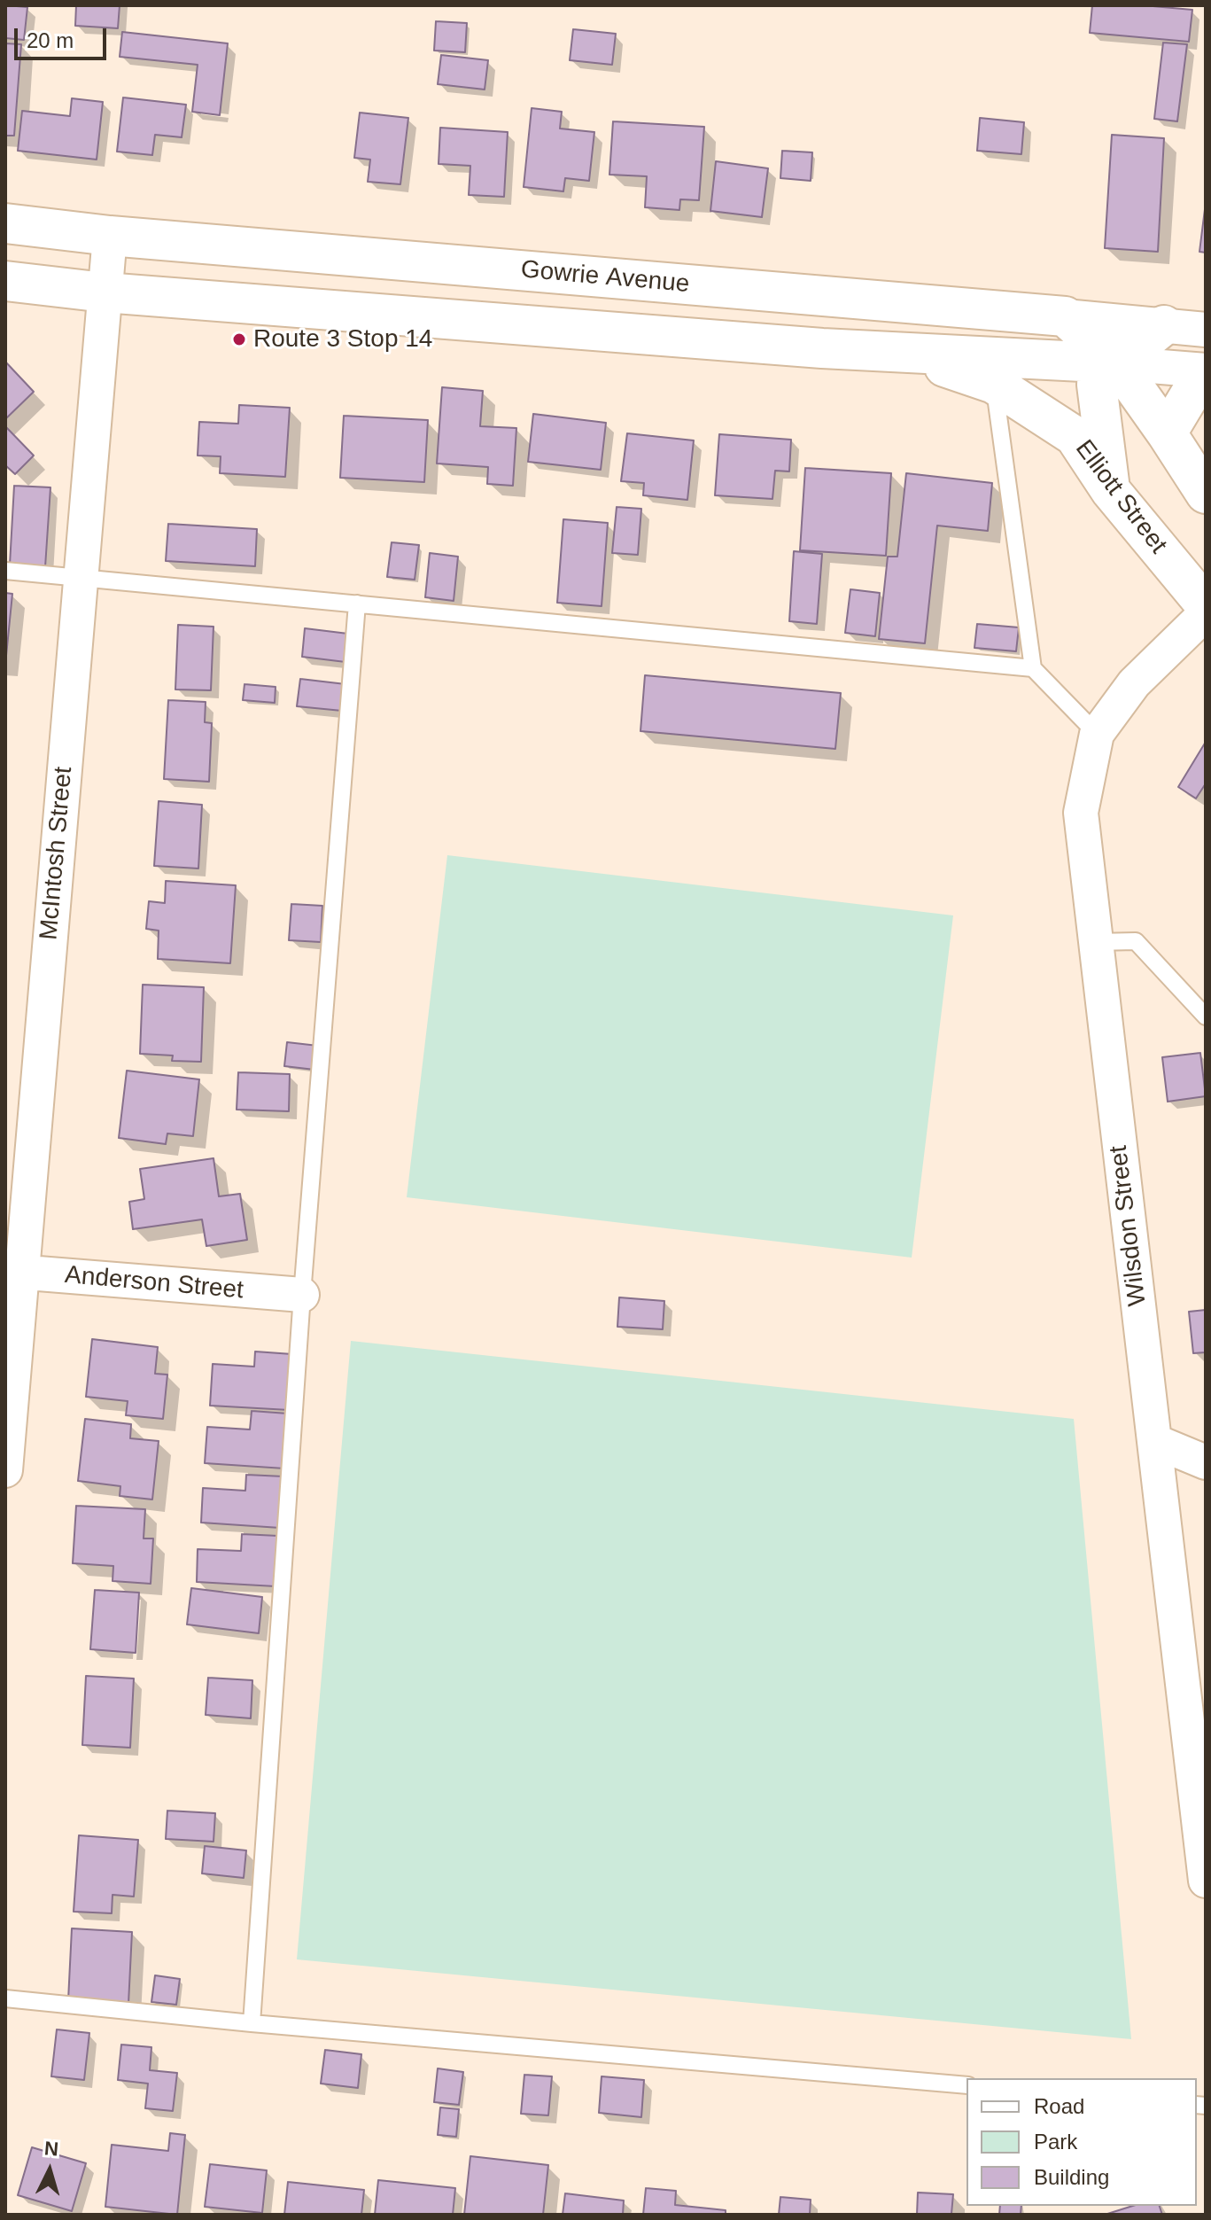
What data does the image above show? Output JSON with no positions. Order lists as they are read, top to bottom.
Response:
{
  "streets": {
    "street": [
      "Gowrie Avenue",
      "Elliott Street",
      "McIntosh Street",
      "Wilsdon Street",
      "Anderson Street"
    ]
  },
  "crossings": [
    ["Gowrie Avenue", "McIntosh Street"],
    ["McIntosh Street", "Anderson Street"]
  ],
  "places": ["Route 3 Stop 14"],
  "legend": ["Road", "Park", "Building"],
  "scale_bar": "20 m",
  "north": "top"
}
